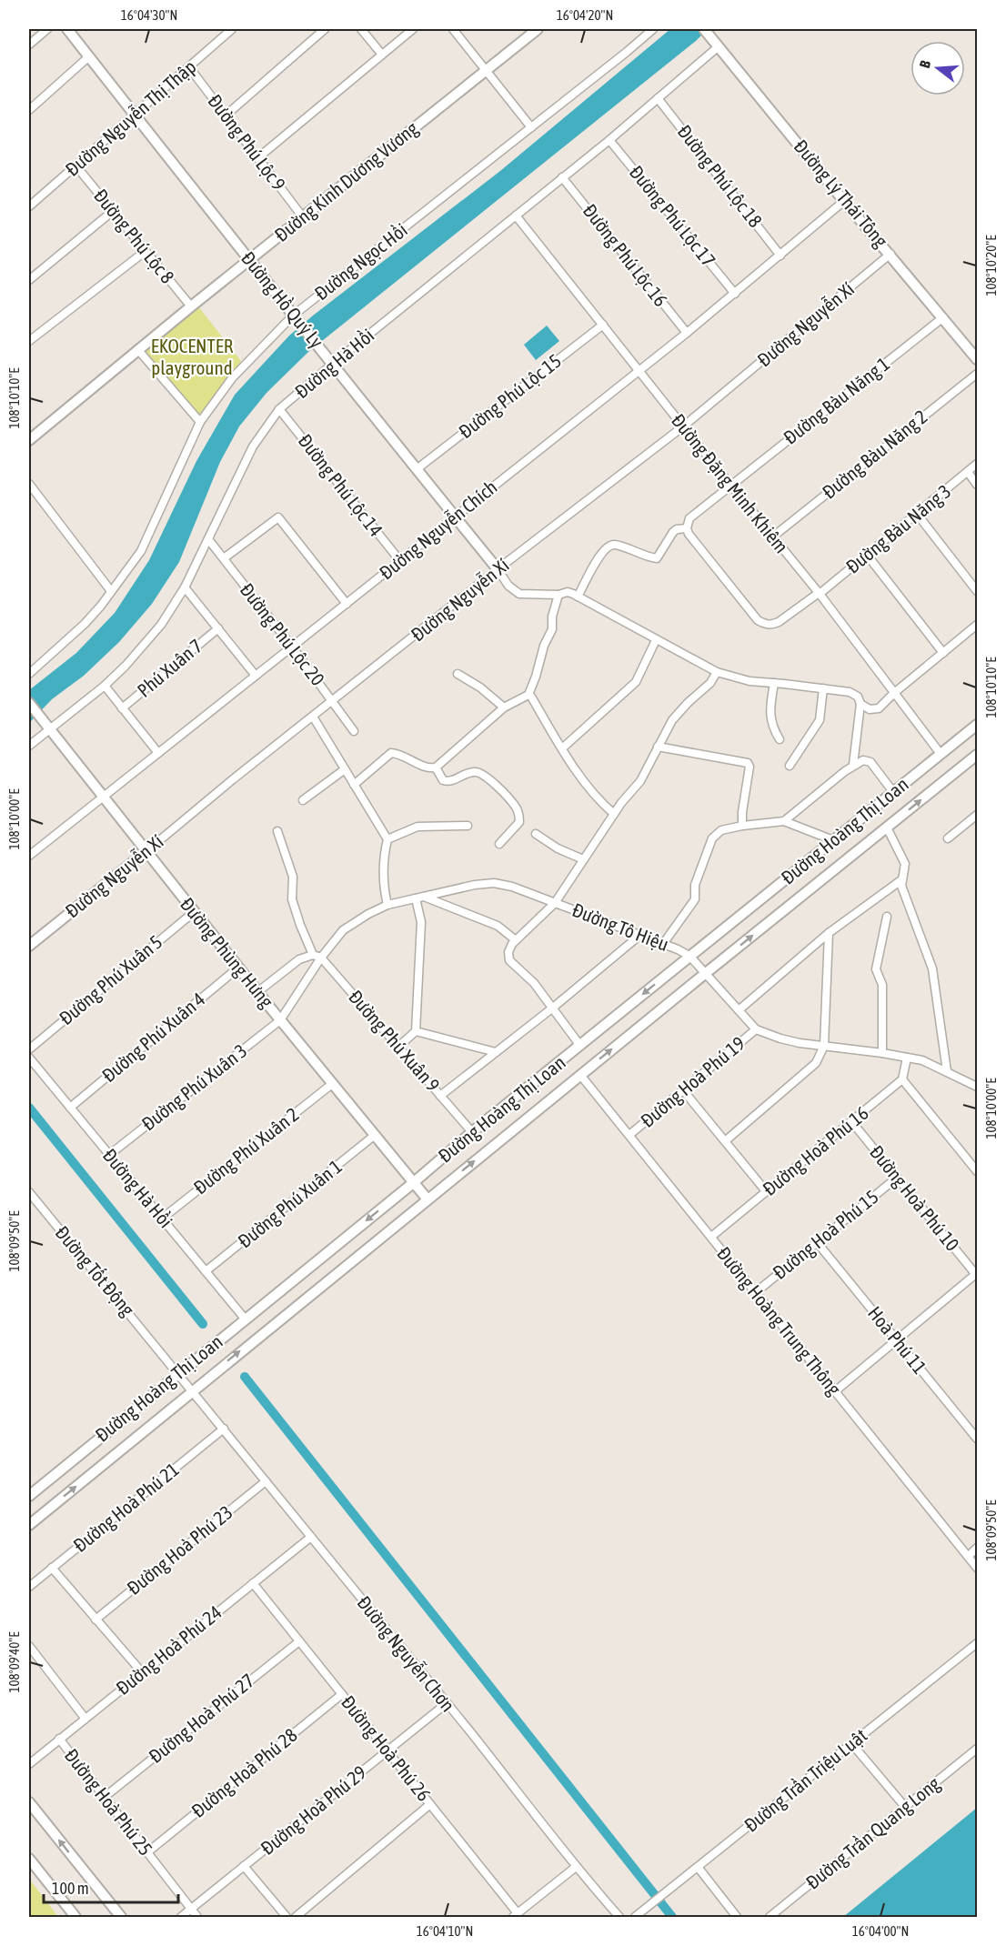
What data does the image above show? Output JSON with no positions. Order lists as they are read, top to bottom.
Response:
{
  "streets": {
    "main road": [
      "Đường Kinh Dương Vương",
      "Đường Lý Thái Tông",
      "Đường Hồ Quý Ly",
      "Đường Nguyễn Xí",
      "Đường Hoàng Thị Loan",
      "Đường Phùng Hưng"
    ],
    "street": [
      "Đường Nguyễn Thị Thập",
      "Đường Phú Lộc 9",
      "Đường Phú Lộc 18",
      "Đường Phú Lộc 17",
      "Đường Phú Lộc 8",
      "Đường Phú Lộc 16",
      "Đường Ngọc Hồi",
      "Đường Hà Hồi",
      "Đường Phú Lộc 15",
      "Đường Bàu Năng 1",
      "Đường Bàu Năng 2",
      "Đường Đặng Minh Khiêm",
      "Đường Phú Lộc 14",
      "Đường Bàu Năng 3",
      "Đường Nguyễn Chích",
      "Đường Phú Lộc 20",
      "Phú Xuân 7",
      "Đường Tô Hiệu",
      "Đường Phú Xuân 5",
      "Đường Phú Xuân 4",
      "Đường Phú Xuân 9",
      "Đường Hoà Phú 19",
      "Đường Phú Xuân 3",
      "Đường Phú Xuân 2",
      "Đường Hoà Phú 16",
      "Đường Hoà Phú 10",
      "Đường Phú Xuân 1",
      "Đường Hoà Phú 15",
      "Đường Tốt Động",
      "Đường Hoàng Trung Thông",
      "Hoà Phú 11",
      "Đường Hoà Phú 21",
      "Đường Hoà Phú 23",
      "Đường Hoà Phú 24",
      "Đường Nguyễn Chơn",
      "Đường Hoà Phú 27",
      "Đường Hoà Phú 26",
      "Đường Hoà Phú 28",
      "Đường Trần Triệu Luật",
      "Đường Hoà Phú 25",
      "Đường Hoà Phú 29",
      "Đường Trần Quang Long"
    ]
  },
  "crossings": [
    ["Đường Nguyễn Thị Thập", "Đường Phú Lộc 9"],
    ["Đường Nguyễn Thị Thập", "Đường Phú Lộc 8"],
    ["Đường Nguyễn Thị Thập", "Đường Hồ Quý Ly"],
    ["Đường Phú Lộc 9", "Đường Kinh Dương Vương"],
    ["Đường Phú Lộc 18", "Đường Hà Hồi"],
    ["Đường Phú Lộc 18", "Đường Nguyễn Chích"],
    ["Đường Kinh Dương Vương", "Đường Phú Lộc 8"],
    ["Đường Kinh Dương Vương", "Đường Hồ Quý Ly"],
    ["Đường Lý Thái Tông", "Đường Nguyễn Xí"],
    ["Đường Lý Thái Tông", "Đường Hà Hồi"],
    ["Đường Lý Thái Tông", "Đường Bàu Năng 1"],
    ["Đường Lý Thái Tông", "Đường Nguyễn Chích"],
    ["Đường Phú Lộc 17", "Đường Hà Hồi"],
    ["Đường Phú Lộc 17", "Đường Nguyễn Chích"],
    ["Đường Phú Lộc 16", "Đường Hà Hồi"],
    ["Đường Phú Lộc 16", "Đường Nguyễn Chích"],
    ["Đường Ngọc Hồi", "Đường Hồ Quý Ly"],
    ["Đường Hồ Quý Ly", "Đường Nguyễn Xí"],
    ["Đường Hồ Quý Ly", "Đường Hà Hồi"],
    ["Đường Hồ Quý Ly", "Đường Phú Lộc 15"],
    ["Đường Hồ Quý Ly", "Đường Nguyễn Chích"],
    ["Đường Nguyễn Xí", "Đường Đặng Minh Khiêm"],
    ["Đường Nguyễn Xí", "Đường Phú Lộc 20"],
    ["Đường Nguyễn Xí", "Đường Phùng Hưng"],
    ["Đường Hà Hồi", "Đường Đặng Minh Khiêm"],
    ["Đường Hà Hồi", "Đường Phú Lộc 14"],
    ["Đường Hà Hồi", "Đường Phú Lộc 20"],
    ["Đường Hà Hồi", "Đường Hoàng Thị Loan"],
    ["Đường Hà Hồi", "Đường Phùng Hưng"],
    ["Đường Hà Hồi", "Đường Phú Xuân 4"],
    ["Đường Hà Hồi", "Đường Phú Xuân 3"],
    ["Đường Hà Hồi", "Đường Phú Xuân 2"],
    ["Đường Hà Hồi", "Đường Phú Xuân 1"],
    ["Đường Phú Lộc 15", "Đường Đặng Minh Khiêm"],
    ["Đường Bàu Năng 1", "Đường Đặng Minh Khiêm"],
    ["Đường Bàu Năng 1", "Đường Bàu Năng 3"],
    ["Đường Bàu Năng 2", "Đường Đặng Minh Khiêm"],
    ["Đường Đặng Minh Khiêm", "Đường Bàu Năng 3"],
    ["Đường Đặng Minh Khiêm", "Đường Nguyễn Chích"],
    ["Đường Đặng Minh Khiêm", "Đường Hoàng Thị Loan"],
    ["Đường Phú Lộc 14", "Đường Nguyễn Chích"],
    ["Đường Nguyễn Chích", "Đường Phú Lộc 20"],
    ["Đường Nguyễn Chích", "Đường Phùng Hưng"],
    ["Đường Hoàng Thị Loan", "Đường Tô Hiệu"],
    ["Đường Hoàng Thị Loan", "Đường Phùng Hưng"],
    ["Đường Hoàng Thị Loan", "Đường Phú Xuân 9"],
    ["Đường Hoàng Thị Loan", "Đường Tốt Động"],
    ["Đường Hoàng Thị Loan", "Đường Hoàng Trung Thông"],
    ["Đường Hoàng Thị Loan", "Đường Nguyễn Chơn"],
    ["Đường Tô Hiệu", "Đường Phùng Hưng"],
    ["Đường Tô Hiệu", "Đường Phú Xuân 9"],
    ["Đường Tô Hiệu", "Đường Hoà Phú 19"],
    ["Đường Tô Hiệu", "Đường Phú Xuân 3"],
    ["Đường Phùng Hưng", "Đường Phú Xuân 5"],
    ["Đường Phùng Hưng", "Đường Phú Xuân 4"],
    ["Đường Phùng Hưng", "Đường Phú Xuân 3"],
    ["Đường Phùng Hưng", "Đường Phú Xuân 2"],
    ["Đường Phùng Hưng", "Đường Phú Xuân 1"],
    ["Đường Hoà Phú 19", "Đường Hoàng Trung Thông"],
    ["Đường Hoà Phú 16", "Đường Hoà Phú 10"],
    ["Đường Hoà Phú 16", "Đường Hoàng Trung Thông"],
    ["Đường Hoà Phú 10", "Đường Hoà Phú 15"],
    ["Đường Hoà Phú 15", "Đường Hoàng Trung Thông"],
    ["Đường Hoà Phú 15", "Hoà Phú 11"],
    ["Đường Tốt Động", "Đường Nguyễn Chơn"],
    ["Đường Hoà Phú 21", "Đường Nguyễn Chơn"],
    ["Đường Hoà Phú 23", "Đường Nguyễn Chơn"],
    ["Đường Hoà Phú 24", "Đường Nguyễn Chơn"],
    ["Đường Hoà Phú 24", "Đường Hoà Phú 26"],
    ["Đường Hoà Phú 24", "Đường Hoà Phú 25"],
    ["Đường Nguyễn Chơn", "Đường Hoà Phú 29"],
    ["Đường Hoà Phú 27", "Đường Hoà Phú 26"],
    ["Đường Hoà Phú 27", "Đường Hoà Phú 25"],
    ["Đường Hoà Phú 26", "Đường Hoà Phú 28"],
    ["Đường Hoà Phú 26", "Đường Hoà Phú 29"],
    ["Đường Hoà Phú 28", "Đường Hoà Phú 25"],
    ["Đường Hoà Phú 25", "Đường Hoà Phú 29"]
  ],
  "parks": ["EKOCENTER playground"],
  "scale_bar": "100 m",
  "north": "left",
  "coordinates": [
    "16°04'30\"N",
    "16°04'20\"N",
    "108°10'20\"E",
    "108°10'10\"E",
    "108°10'00\"E",
    "108°09'50\"E",
    "108°09'40\"E",
    "16°04'10\"N",
    "16°04'00\"N"
  ]
}
